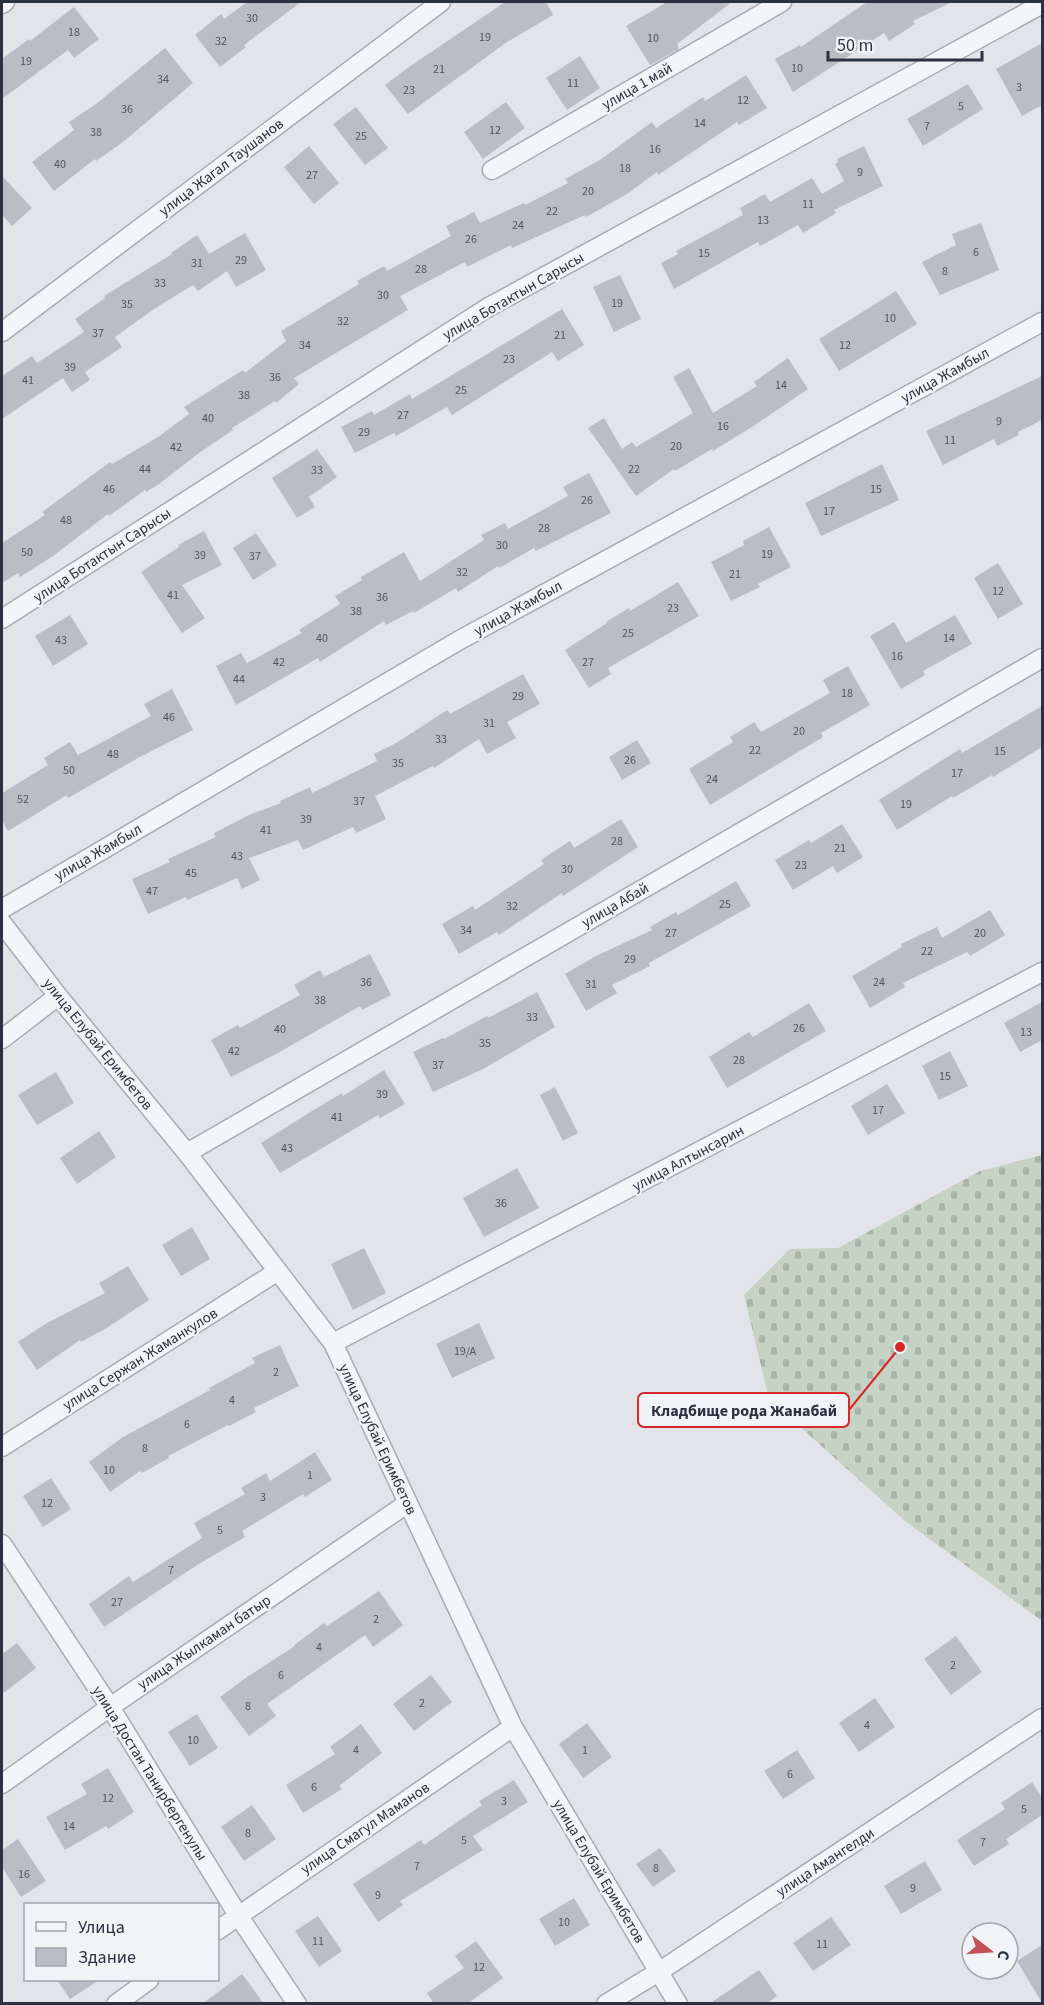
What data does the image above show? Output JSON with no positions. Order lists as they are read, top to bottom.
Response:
{
  "streets": {
    "street": [
      "улица 1 май",
      "улица Жагал Таушанов",
      "улица Ботактын Сарысы",
      "улица Жамбыл",
      "улица Абай",
      "улица Елубай Еримбетов",
      "улица Алтынсарин",
      "улица Сержан Жаманкулов",
      "улица Жылкаман батыр",
      "улица Достан Танирбергенулы",
      "улица Смагул Маманов",
      "улица Амангелди"
    ]
  },
  "crossings": [
    ["улица Абай", "улица Елубай Еримбетов"],
    ["улица Елубай Еримбетов", "улица Алтынсарин"],
    ["улица Елубай Еримбетов", "улица Сержан Жаманкулов"],
    ["улица Елубай Еримбетов", "улица Жылкаман батыр"],
    ["улица Елубай Еримбетов", "улица Смагул Маманов"],
    ["улица Елубай Еримбетов", "улица Амангелди"],
    ["улица Жылкаман батыр", "улица Достан Танирбергенулы"],
    ["улица Достан Танирбергенулы", "улица Смагул Маманов"]
  ],
  "places": ["Кладбище рода Жанабай"],
  "house_numbers": [
    "30",
    "18",
    "19",
    "10",
    "32",
    "19",
    "10",
    "21",
    "34",
    "11",
    "3",
    "23",
    "12",
    "5",
    "36",
    "14",
    "7",
    "12",
    "38",
    "25",
    "16",
    "40",
    "18",
    "9",
    "27",
    "20",
    "11",
    "22",
    "13",
    "24",
    "26",
    "6",
    "15",
    "29",
    "31",
    "28",
    "8",
    "33",
    "30",
    "19",
    "35",
    "10",
    "32",
    "37",
    "21",
    "34",
    "12",
    "23",
    "39",
    "36",
    "41",
    "14",
    "25",
    "38",
    "27",
    "40",
    "9",
    "16",
    "29",
    "11",
    "20",
    "42",
    "44",
    "22",
    "33",
    "46",
    "15",
    "26",
    "17",
    "48",
    "28",
    "30",
    "50",
    "19",
    "39",
    "37",
    "32",
    "21",
    "12",
    "41",
    "36",
    "23",
    "38",
    "25",
    "40",
    "14",
    "43",
    "16",
    "42",
    "27",
    "44",
    "18",
    "29",
    "46",
    "31",
    "20",
    "33",
    "22",
    "15",
    "48",
    "26",
    "35",
    "50",
    "17",
    "24",
    "52",
    "37",
    "19",
    "39",
    "41",
    "28",
    "21",
    "43",
    "23",
    "30",
    "45",
    "47",
    "25",
    "32",
    "34",
    "27",
    "20",
    "22",
    "29",
    "36",
    "24",
    "31",
    "38",
    "33",
    "26",
    "40",
    "13",
    "35",
    "42",
    "28",
    "37",
    "15",
    "39",
    "17",
    "41",
    "43",
    "36",
    "19/А",
    "2",
    "4",
    "6",
    "8",
    "10",
    "1",
    "3",
    "12",
    "5",
    "7",
    "27",
    "2",
    "4",
    "2",
    "6",
    "2",
    "8",
    "4",
    "10",
    "4",
    "1",
    "6",
    "6",
    "12",
    "3",
    "5",
    "14",
    "8",
    "5",
    "7",
    "7",
    "8",
    "16",
    "9",
    "9",
    "10",
    "11",
    "11",
    "12"
  ],
  "legend": ["Улица", "Здание"],
  "scale_bar": "50 m",
  "north": "right"
}
